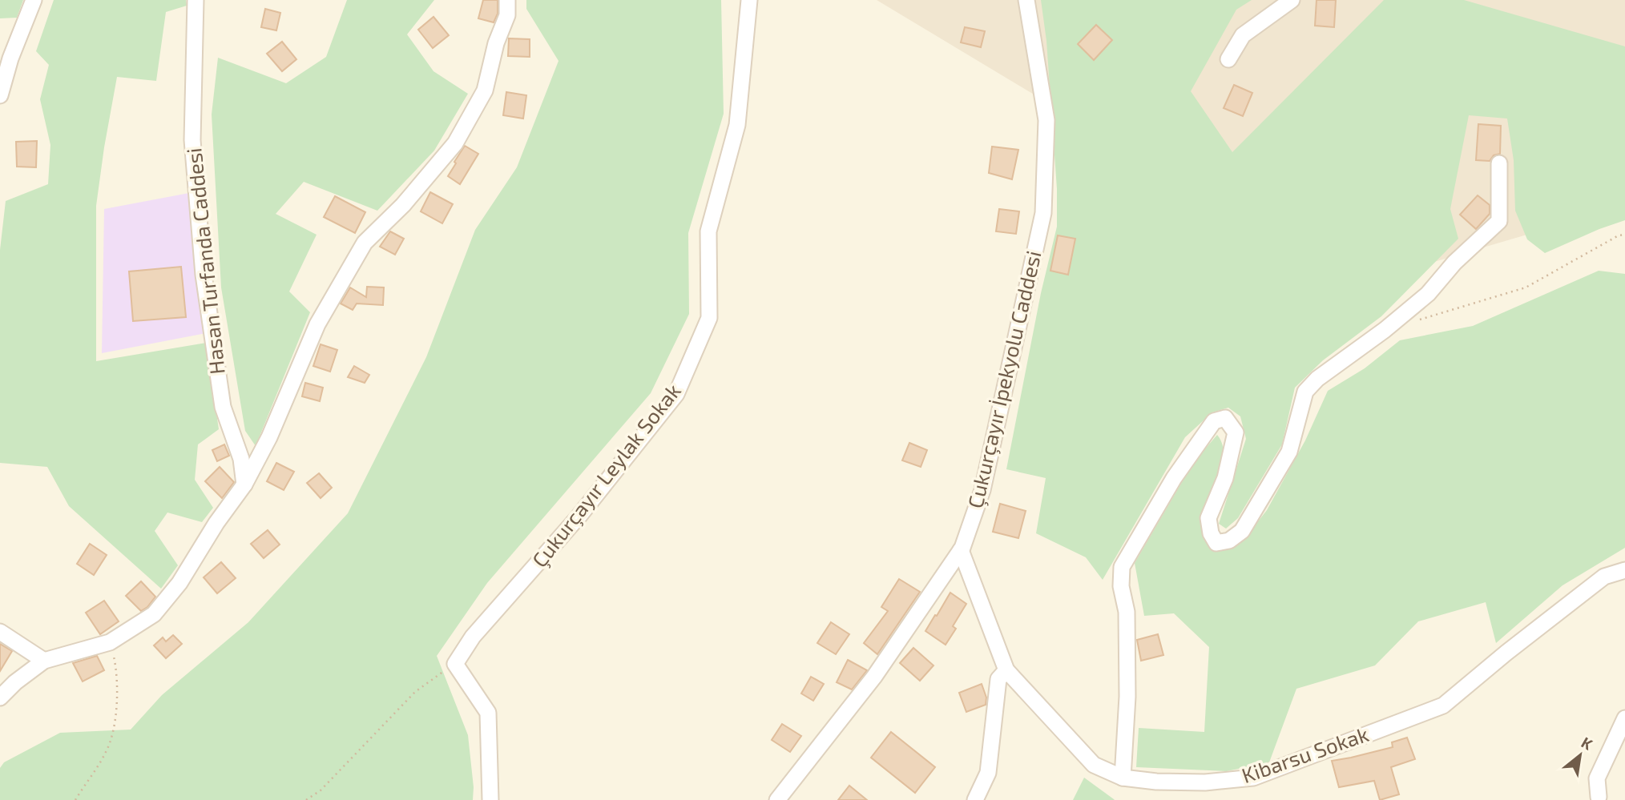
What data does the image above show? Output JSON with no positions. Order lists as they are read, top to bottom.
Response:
{
  "streets": {
    "street": [
      "Hasan Turfanda Caddesi",
      "Çukurçayır İpekyolu Caddesi",
      "Çukurçayır Leylak Sokak",
      "Kibarsu Sokak"
    ]
  },
  "crossings": [
    ["Çukurçayır İpekyolu Caddesi", "Kibarsu Sokak"]
  ],
  "north": "top right"
}
